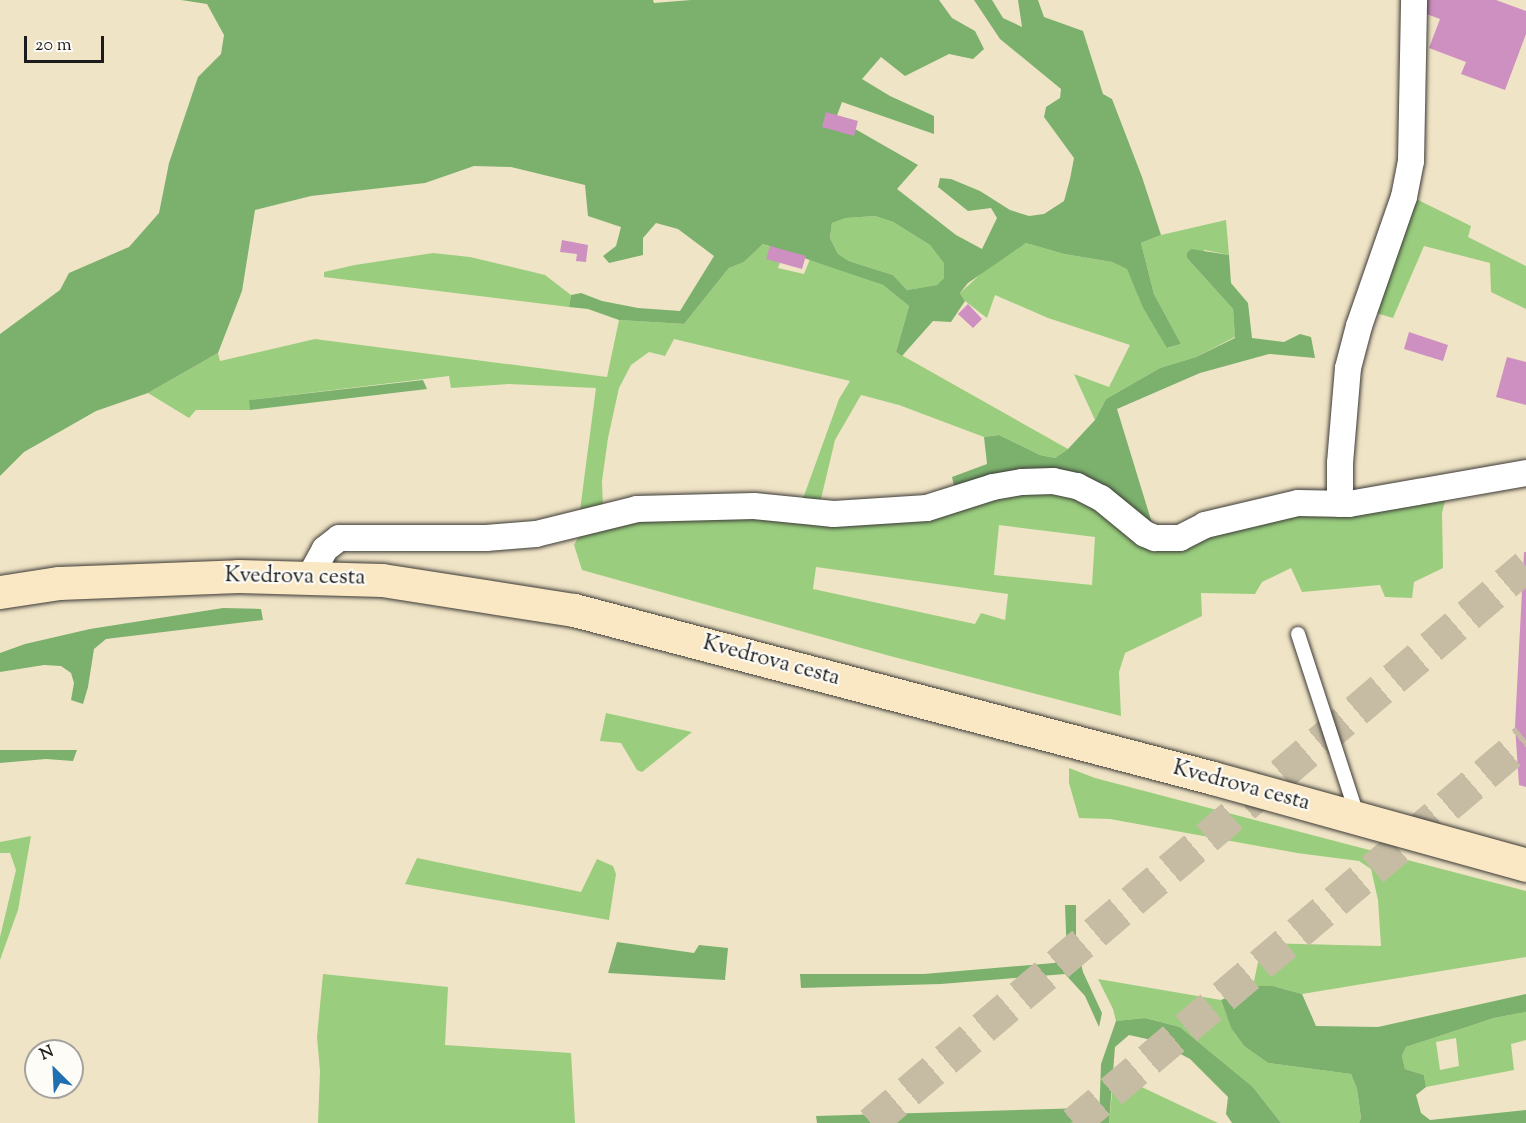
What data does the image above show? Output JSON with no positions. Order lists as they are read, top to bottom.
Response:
{
  "streets": {
    "street": ["Kvedrova cesta"]
  },
  "scale_bar": "20 m",
  "north": "top left"
}
